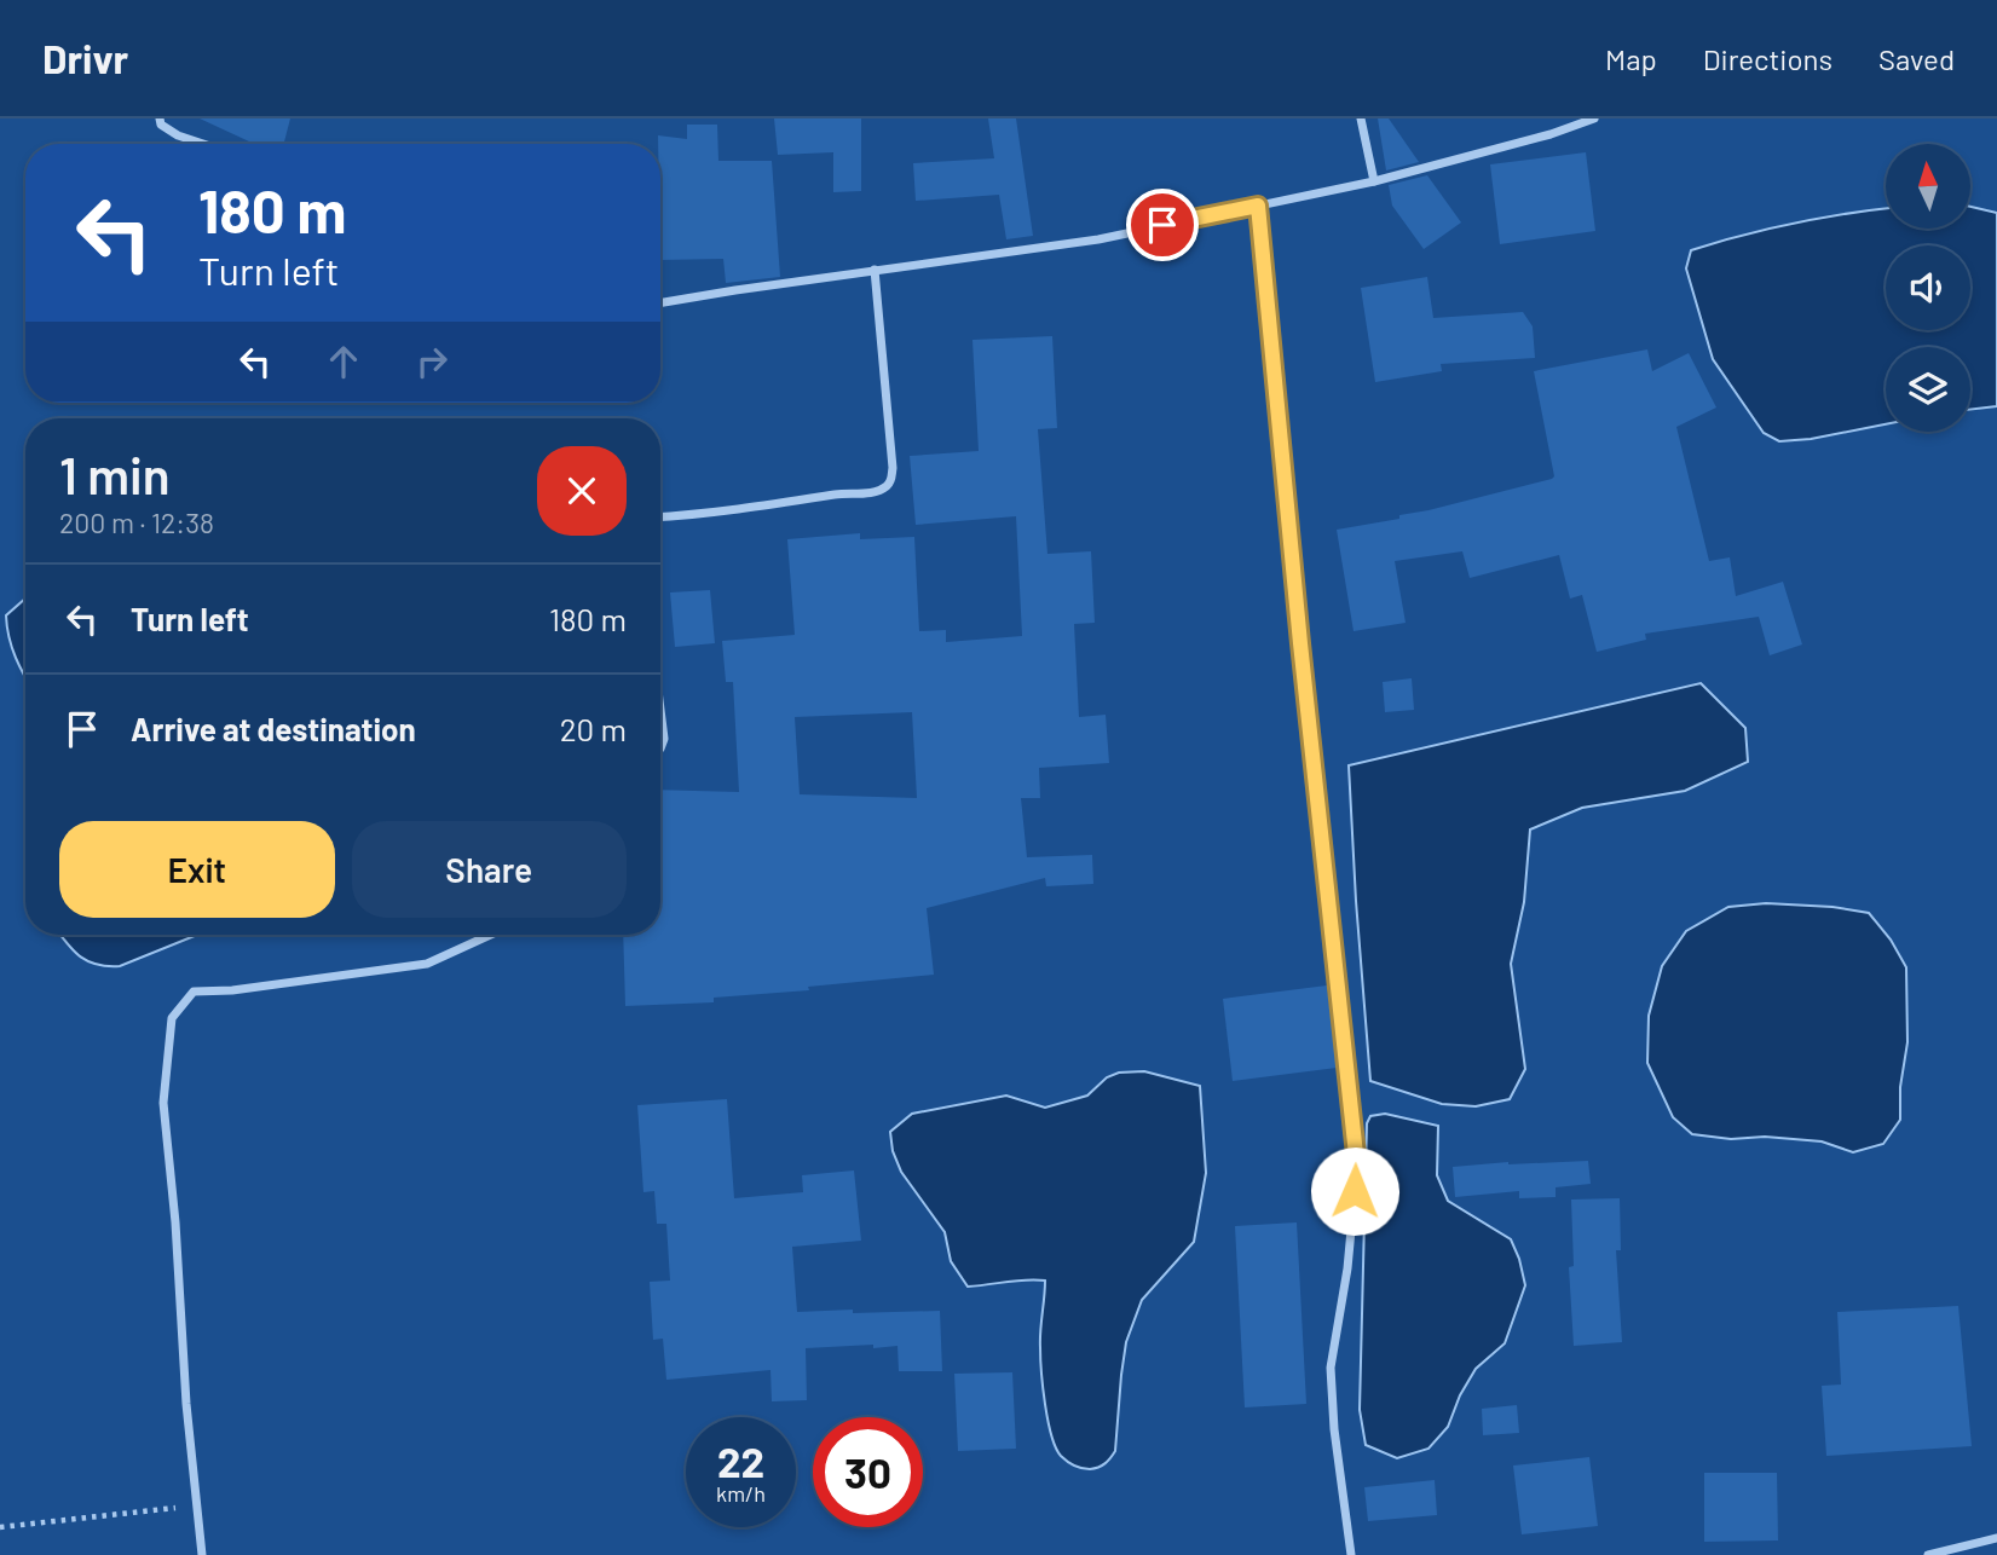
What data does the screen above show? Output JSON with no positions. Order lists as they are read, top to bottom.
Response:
{
  "north": "top",
  "page": {
    "header": "Drivr",
    "nav": ["Map", "Directions", "Saved"],
    "turn": ["180 m", "Turn left"],
    "heading": ["1 min", "200 m · 12:38"],
    "list": [
      {
        "name": "Turn left",
        "value": "180 m"
      },
      {
        "name": "Arrive at destination",
        "value": "20 m"
      }
    ],
    "buttons": ["Exit", "Share"],
    "speed": "22 km/h",
    "limit": "30"
  }
}
